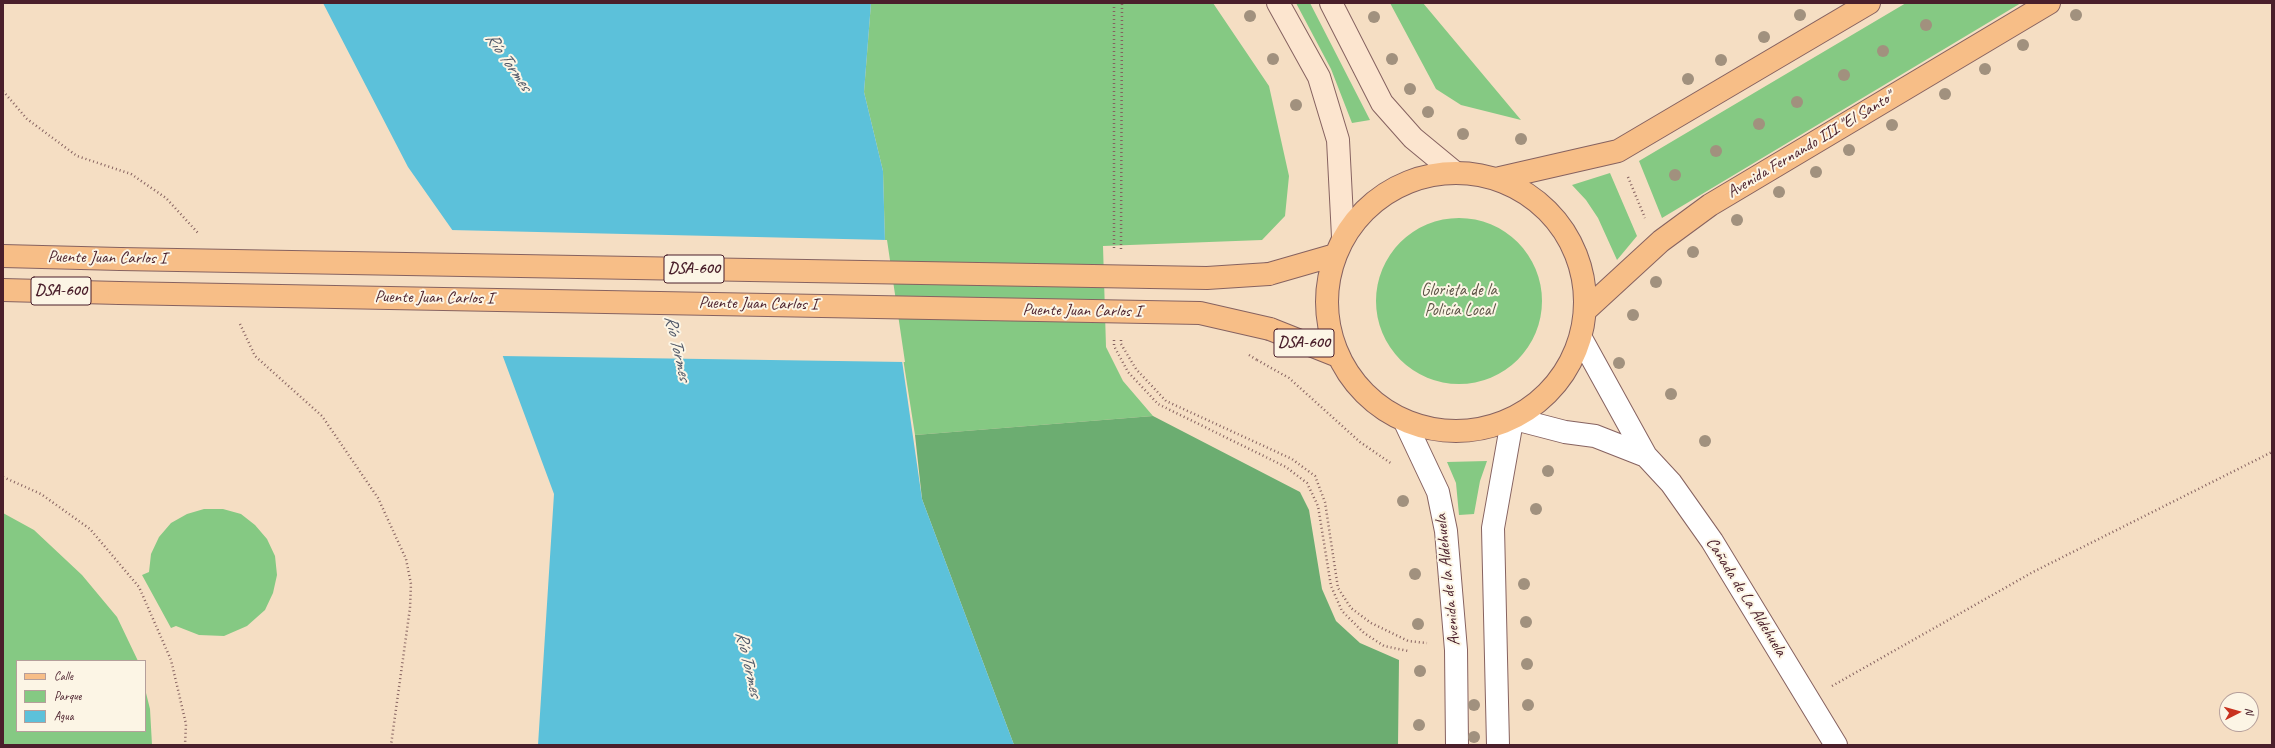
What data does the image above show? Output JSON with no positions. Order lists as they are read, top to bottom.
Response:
{
  "streets": {
    "main road": ["Avenida Fernando III \"El Santo\"", "Puente Juan Carlos I", "DSA-600"],
    "street": ["Avenida de la Aldehuela", "Cañada de La Aldehuela"]
  },
  "water": ["Río Tormes"],
  "parks": ["Glorieta de la Policía Local"],
  "legend": ["Calle", "Parque", "Agua"],
  "north": "right"
}
